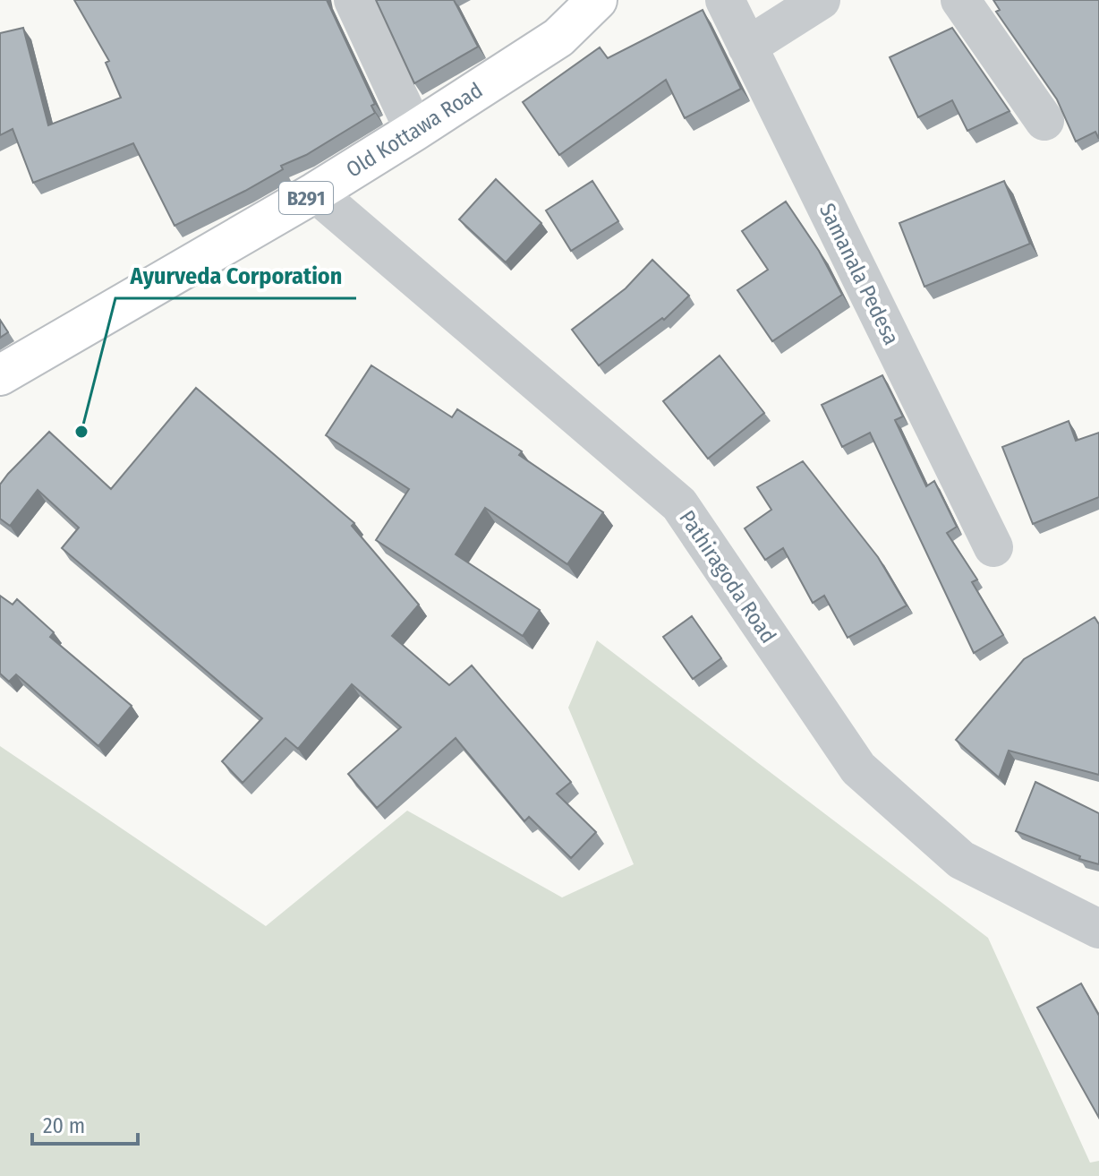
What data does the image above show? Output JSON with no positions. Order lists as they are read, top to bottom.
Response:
{
  "streets": {
    "main road": ["Old Kottawa Road", "B291"],
    "street": ["Samanala Pedesa", "Pathiragoda Road"]
  },
  "crossings": [
    ["Old Kottawa Road", "Pathiragoda Road"]
  ],
  "places": ["Ayurveda Corporation"],
  "scale_bar": "20 m"
}
